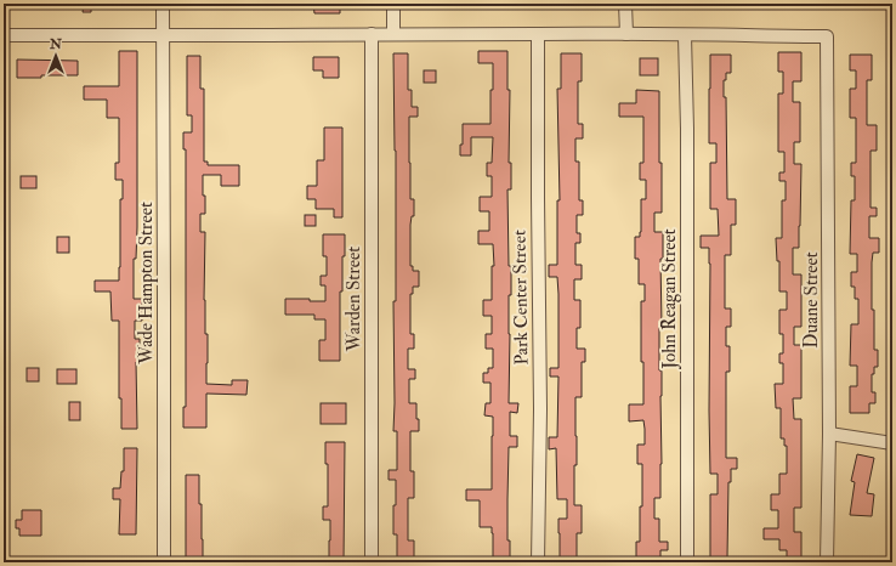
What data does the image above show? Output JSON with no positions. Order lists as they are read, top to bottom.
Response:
{
  "streets": {
    "street": [
      "Wade Hampton Street",
      "Park Center Street",
      "Warden Street",
      "John Reagan Street",
      "Duane Street"
    ]
  },
  "crossings": [
    ["John Reagan Street", "Duane Street"]
  ],
  "north": "top"
}
